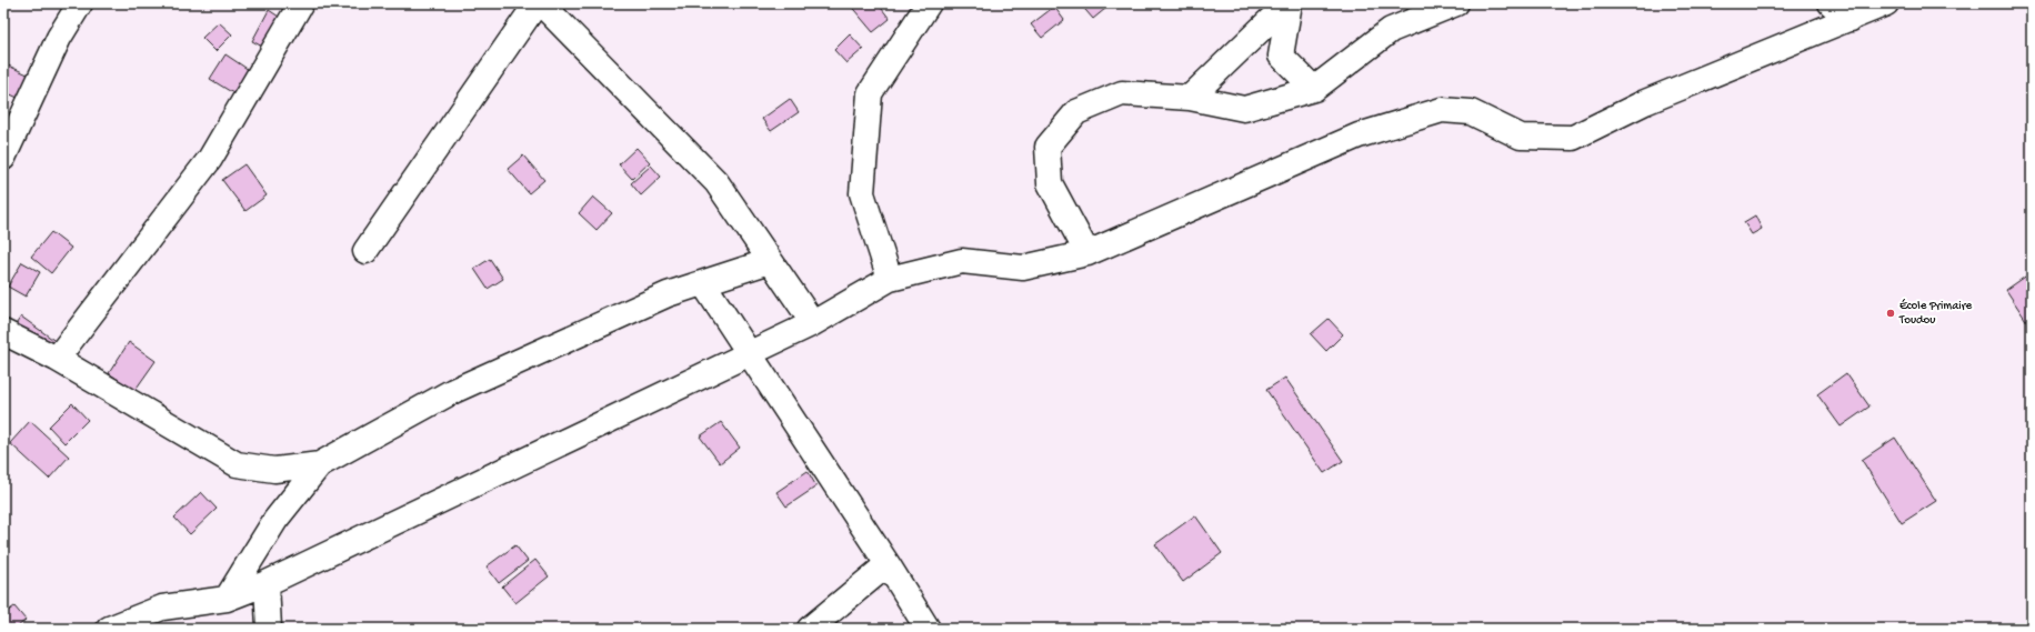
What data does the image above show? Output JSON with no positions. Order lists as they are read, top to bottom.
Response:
{
  "places": ["École Primaire Toudou"]
}
